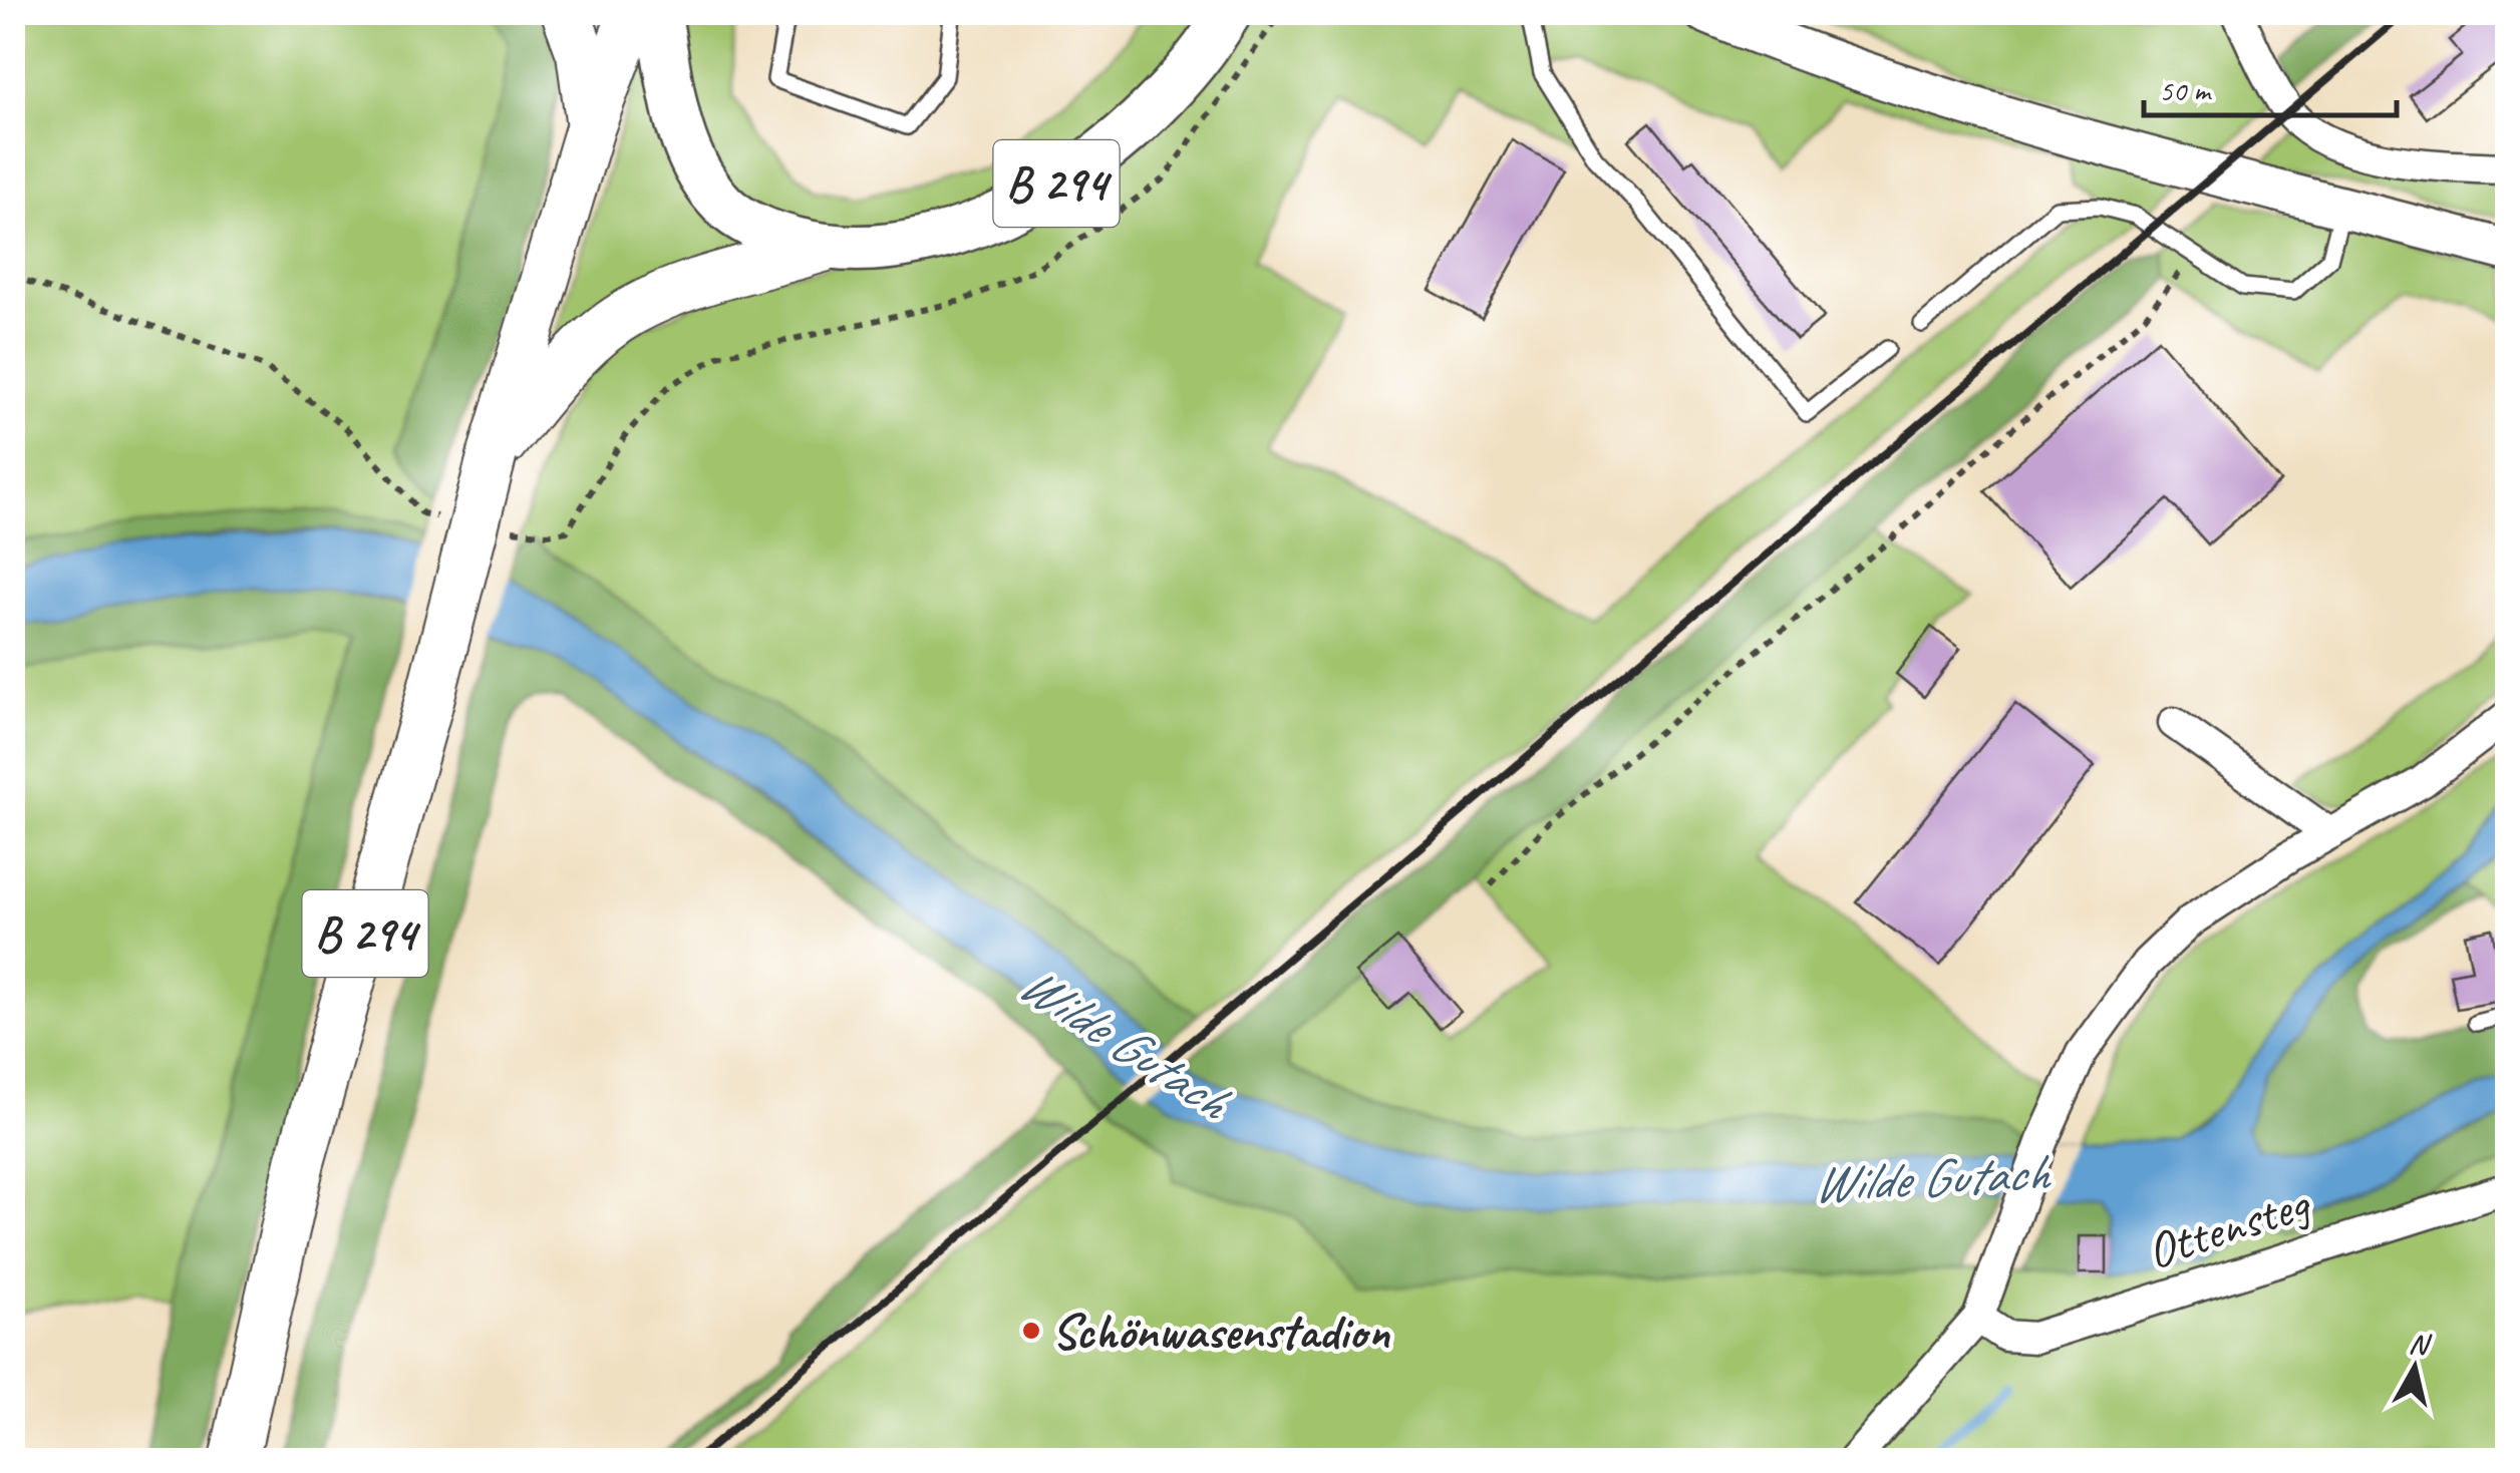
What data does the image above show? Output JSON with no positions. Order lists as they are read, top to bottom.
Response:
{
  "streets": {
    "highway": ["B 294"],
    "street": ["Ottensteg"]
  },
  "water": ["Wilde Gutach"],
  "places": ["Schönwasenstadion"],
  "scale_bar": "50 m",
  "north": "top"
}
